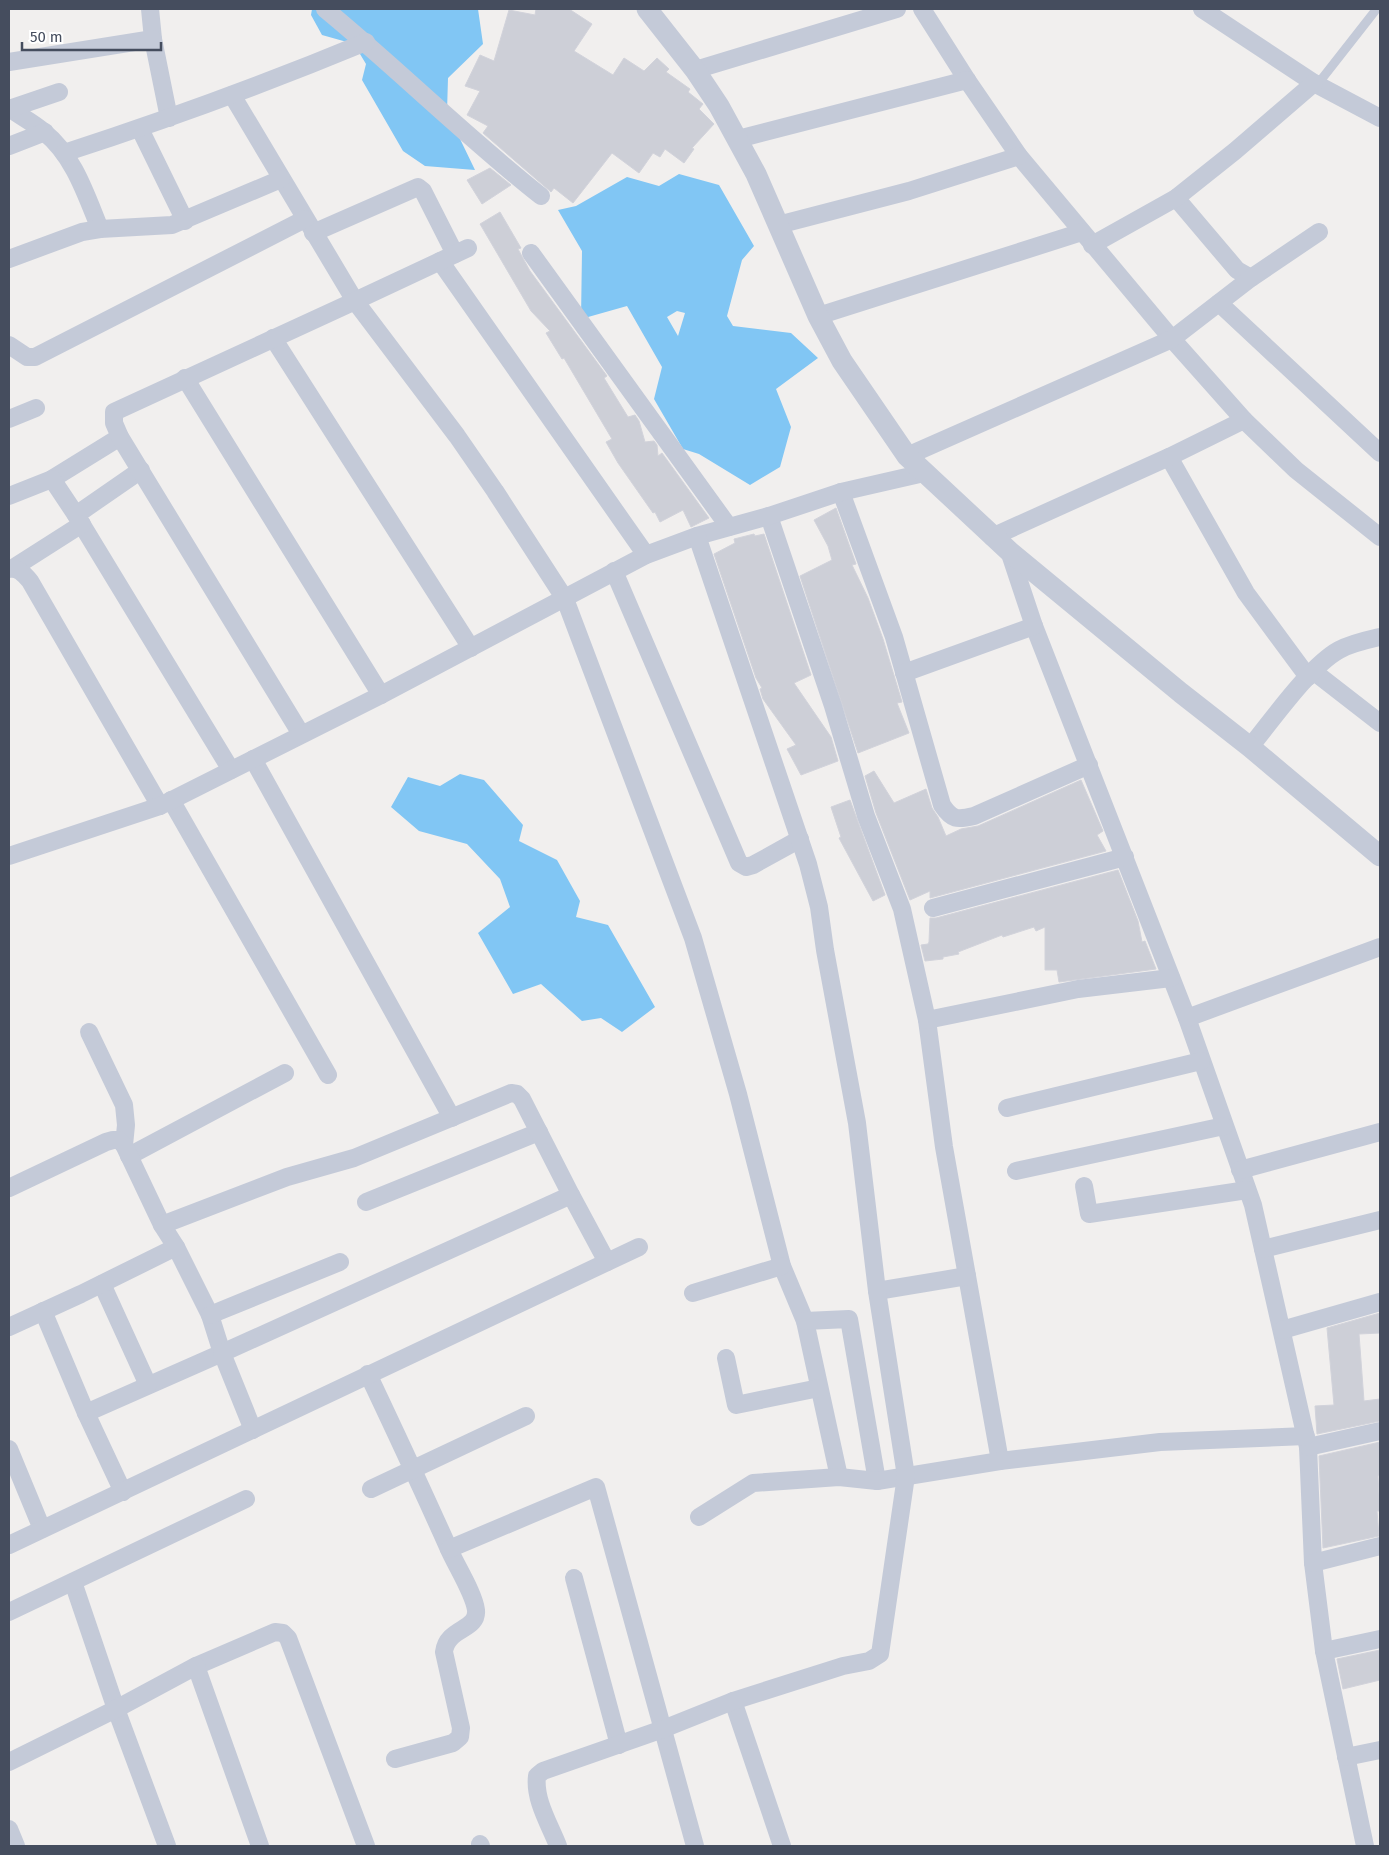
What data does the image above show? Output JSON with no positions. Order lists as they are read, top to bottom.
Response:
{
  "scale_bar": "50 m"
}
